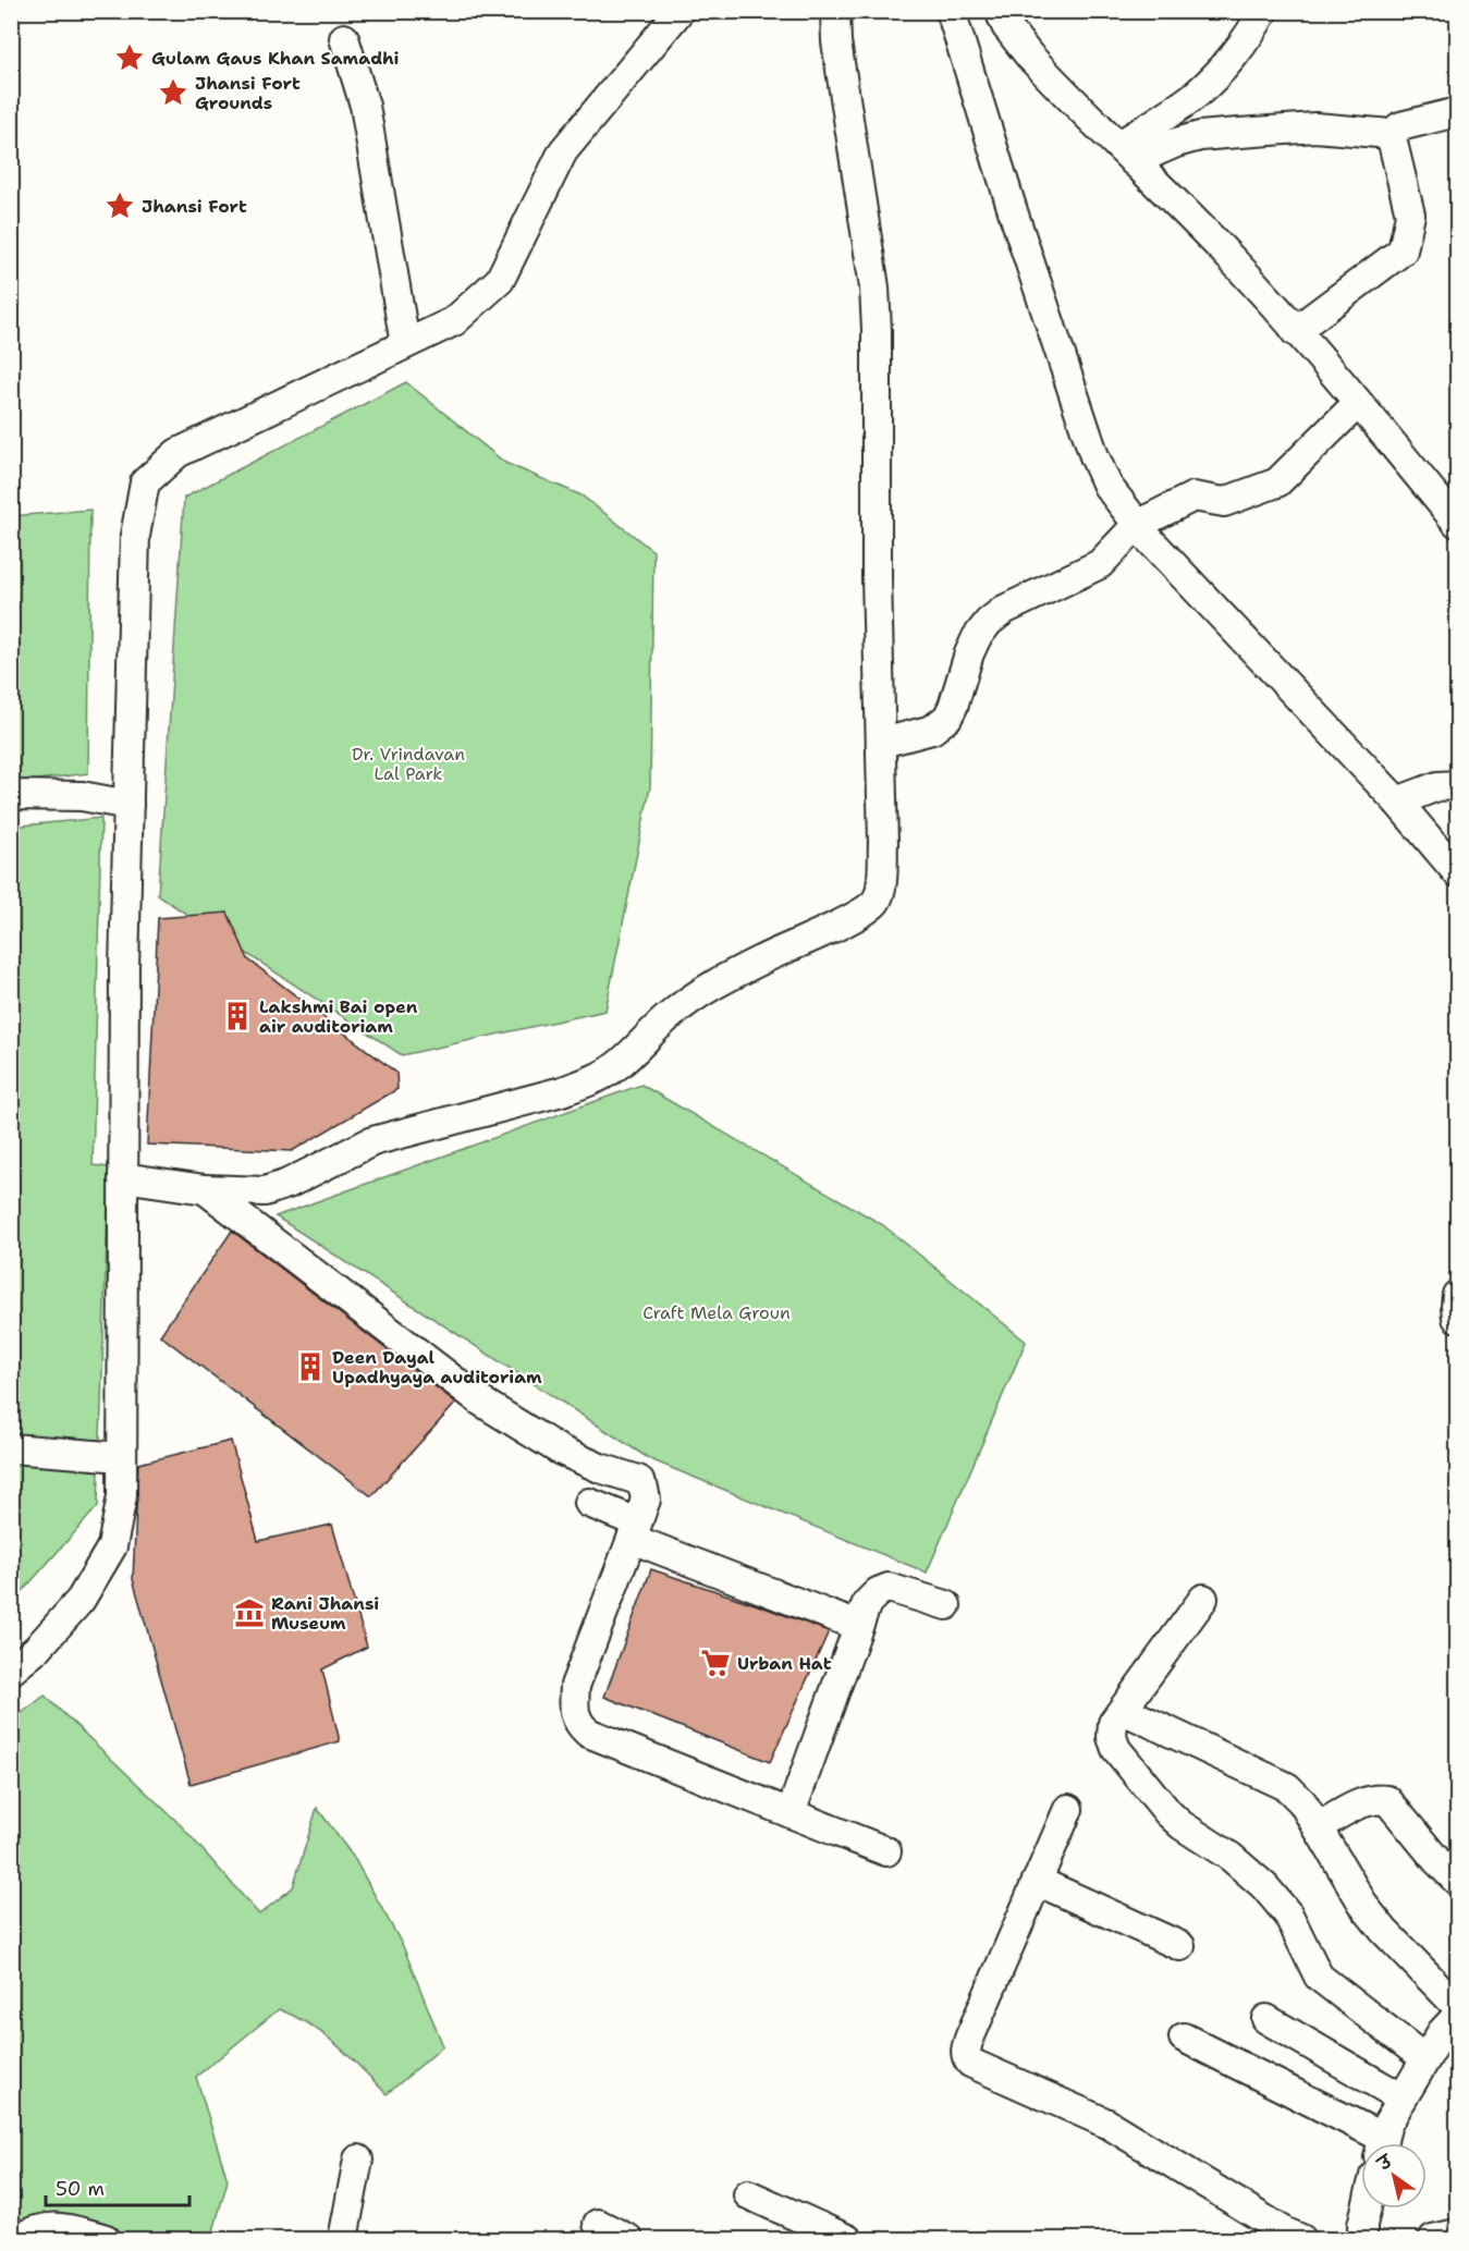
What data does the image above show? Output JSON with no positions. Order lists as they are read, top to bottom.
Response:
{
  "parks": ["Dr. Vrindavan Lal Park", "Craft Mela Groun"],
  "places": {
    "place": ["Gulam Gaus Khan Samadhi", "Jhansi Fort Grounds", "Jhansi Fort"],
    "building": ["Lakshmi Bai open air auditoriam", "Deen Dayal Upadhyaya auditoriam"],
    "museum": ["Rani Jhansi Museum"],
    "supermarket": ["Urban Hat"]
  },
  "scale_bar": "50 m",
  "north": "top left"
}
